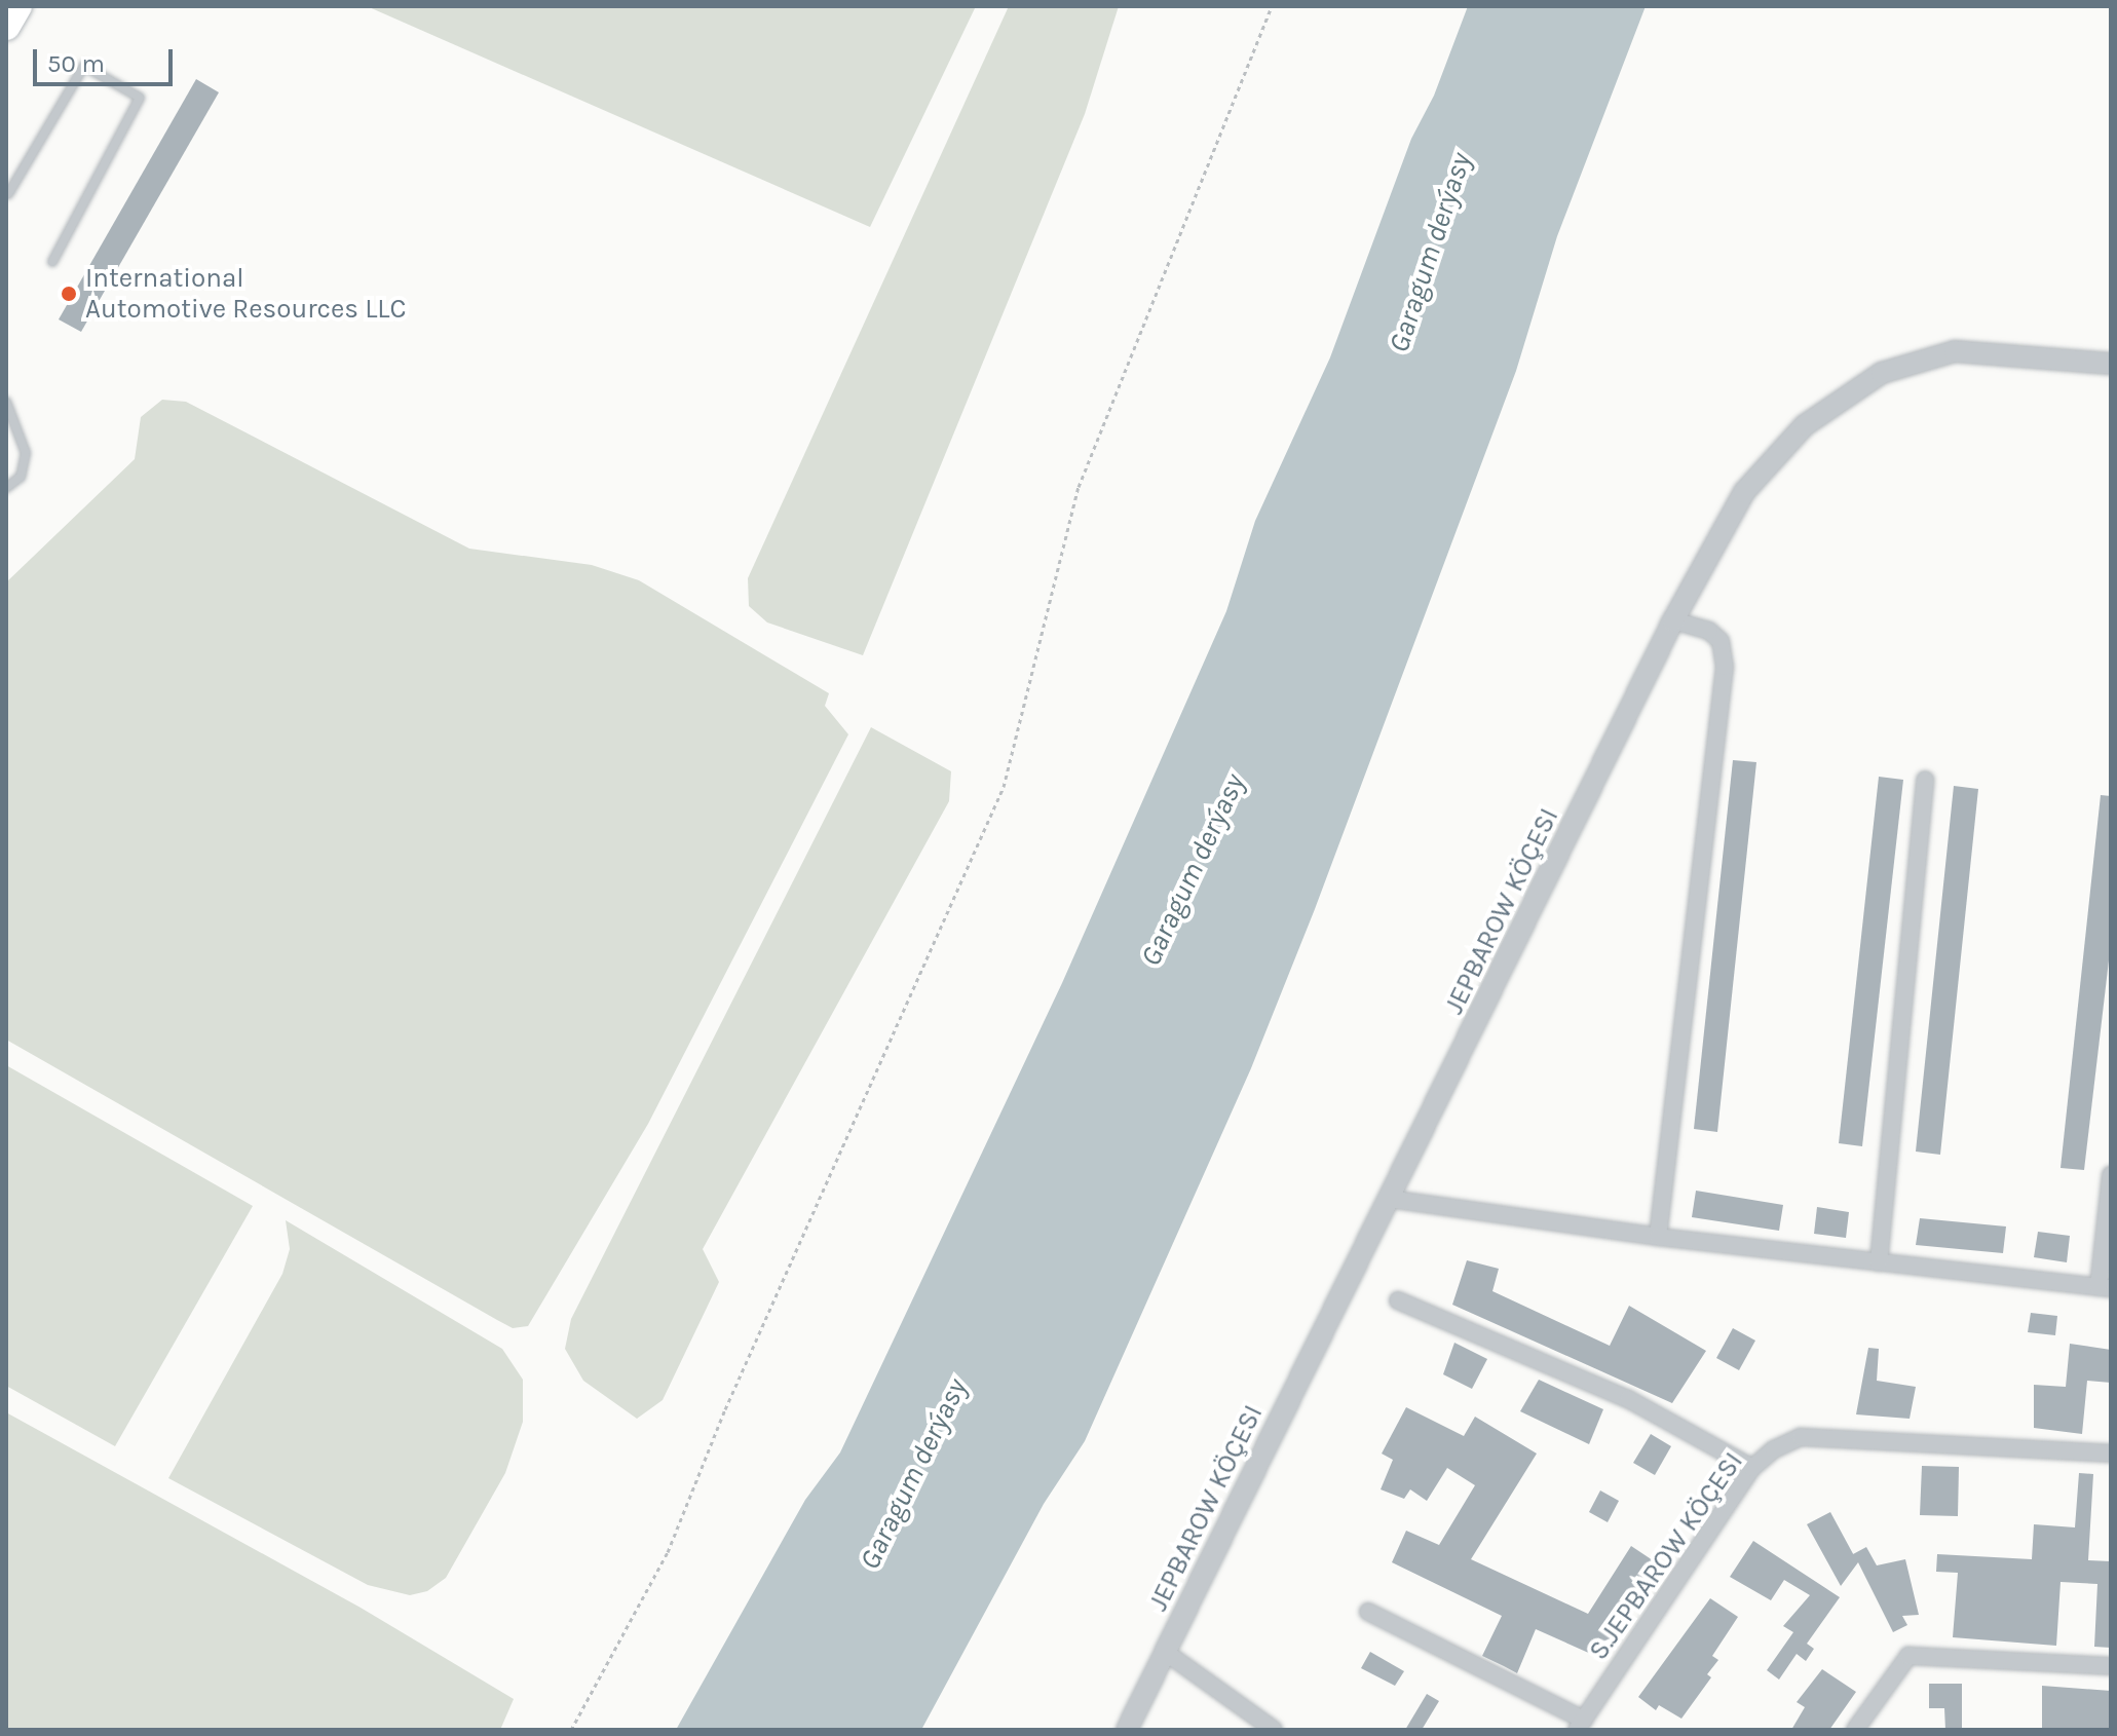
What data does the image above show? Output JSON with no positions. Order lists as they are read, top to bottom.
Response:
{
  "streets": {
    "street": ["JEPBAROW KÖÇESI", "S.JEPBAROW KÖÇESI"]
  },
  "water": ["Garagum derýasy"],
  "places": ["International Automotive Resources LLC"],
  "scale_bar": "50 m"
}
